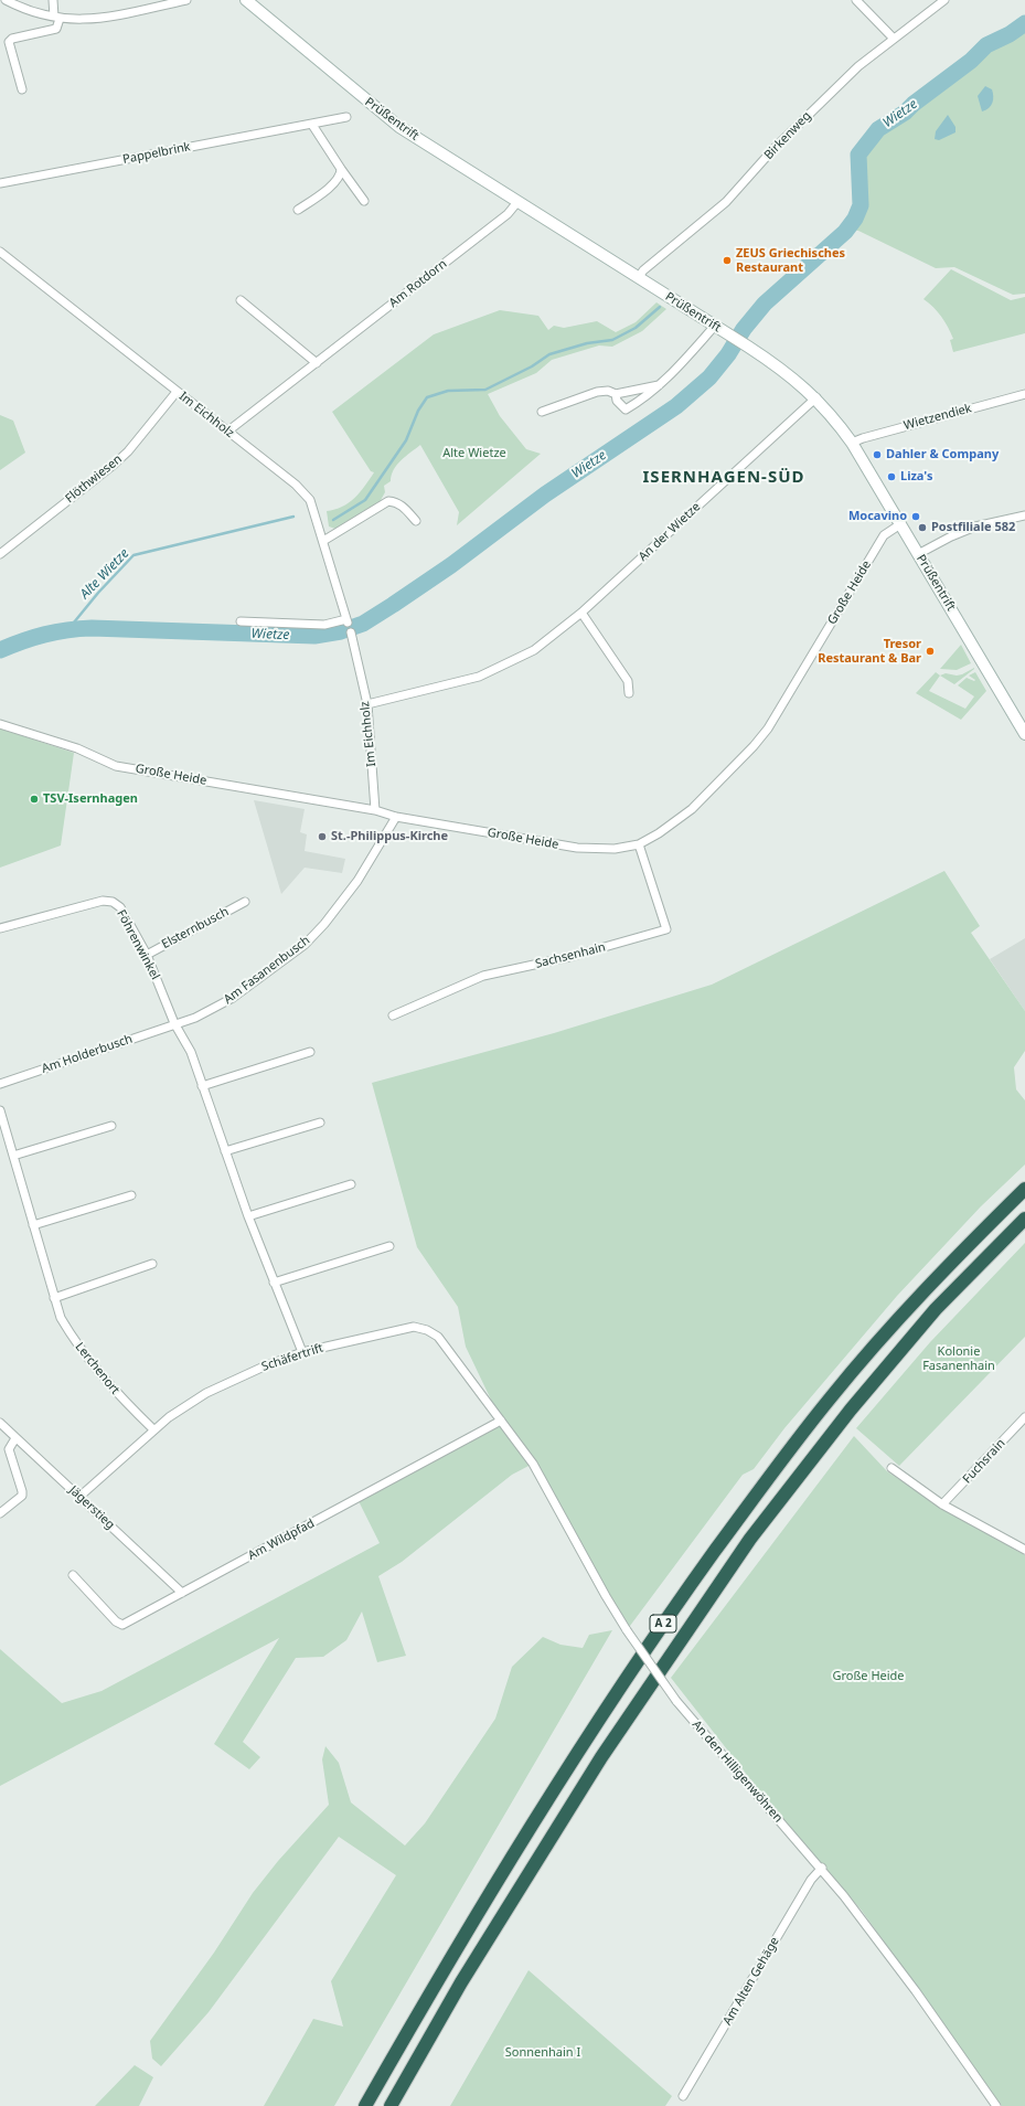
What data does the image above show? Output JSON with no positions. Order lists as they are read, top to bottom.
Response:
{
  "streets": {
    "highway": ["A 2"],
    "main road": ["Prüßentrift"],
    "street": [
      "Birkenweg",
      "Pappelbrink",
      "Am Rotdorn",
      "Im Eichholz",
      "Wietzendiek",
      "Flöthwiesen",
      "An der Wietze",
      "Große Heide",
      "Elsternbusch",
      "Föhrenwinkel",
      "Sachsenhain",
      "Am Fasanenbusch",
      "Am Holderbusch",
      "Schäfertrift",
      "Lerchenort",
      "Fuchsrain",
      "Jägerstieg",
      "Am Wildpfad",
      "An den Hilligenwöhren",
      "Am Alten Gehäge"
    ]
  },
  "crossings": [
    ["Prüßentrift", "Birkenweg"],
    ["Prüßentrift", "Am Rotdorn"],
    ["Prüßentrift", "Wietzendiek"],
    ["Prüßentrift", "An der Wietze"],
    ["Prüßentrift", "Große Heide"],
    ["Am Rotdorn", "Im Eichholz"],
    ["Im Eichholz", "Flöthwiesen"],
    ["Im Eichholz", "An der Wietze"],
    ["Im Eichholz", "Große Heide"],
    ["Große Heide", "Sachsenhain"],
    ["Große Heide", "Am Fasanenbusch"],
    ["Elsternbusch", "Föhrenwinkel"],
    ["Föhrenwinkel", "Am Fasanenbusch"],
    ["Föhrenwinkel", "Am Holderbusch"],
    ["Am Fasanenbusch", "Am Holderbusch"],
    ["Schäfertrift", "Lerchenort"],
    ["Schäfertrift", "Jägerstieg"],
    ["Schäfertrift", "Am Wildpfad"],
    ["Schäfertrift", "An den Hilligenwöhren"],
    ["Jägerstieg", "Am Wildpfad"],
    ["Am Wildpfad", "An den Hilligenwöhren"],
    ["An den Hilligenwöhren", "Am Alten Gehäge"]
  ],
  "districts": ["ISERNHAGEN-SÜD"],
  "water": ["Wietze", "Alte Wietze"],
  "parks": [
    "Alte Wietze",
    "Kolonie Fasanenhain",
    "Große Heide",
    "Sonnenhain I"
  ],
  "places": [
    "ZEUS Griechisches Restaurant",
    "Dahler & Company",
    "Liza's",
    "Mocavino",
    "Postfiliale 582",
    "Tresor Restaurant & Bar",
    "TSV-Isernhagen",
    "St.-Philippus-Kirche"
  ]
}
